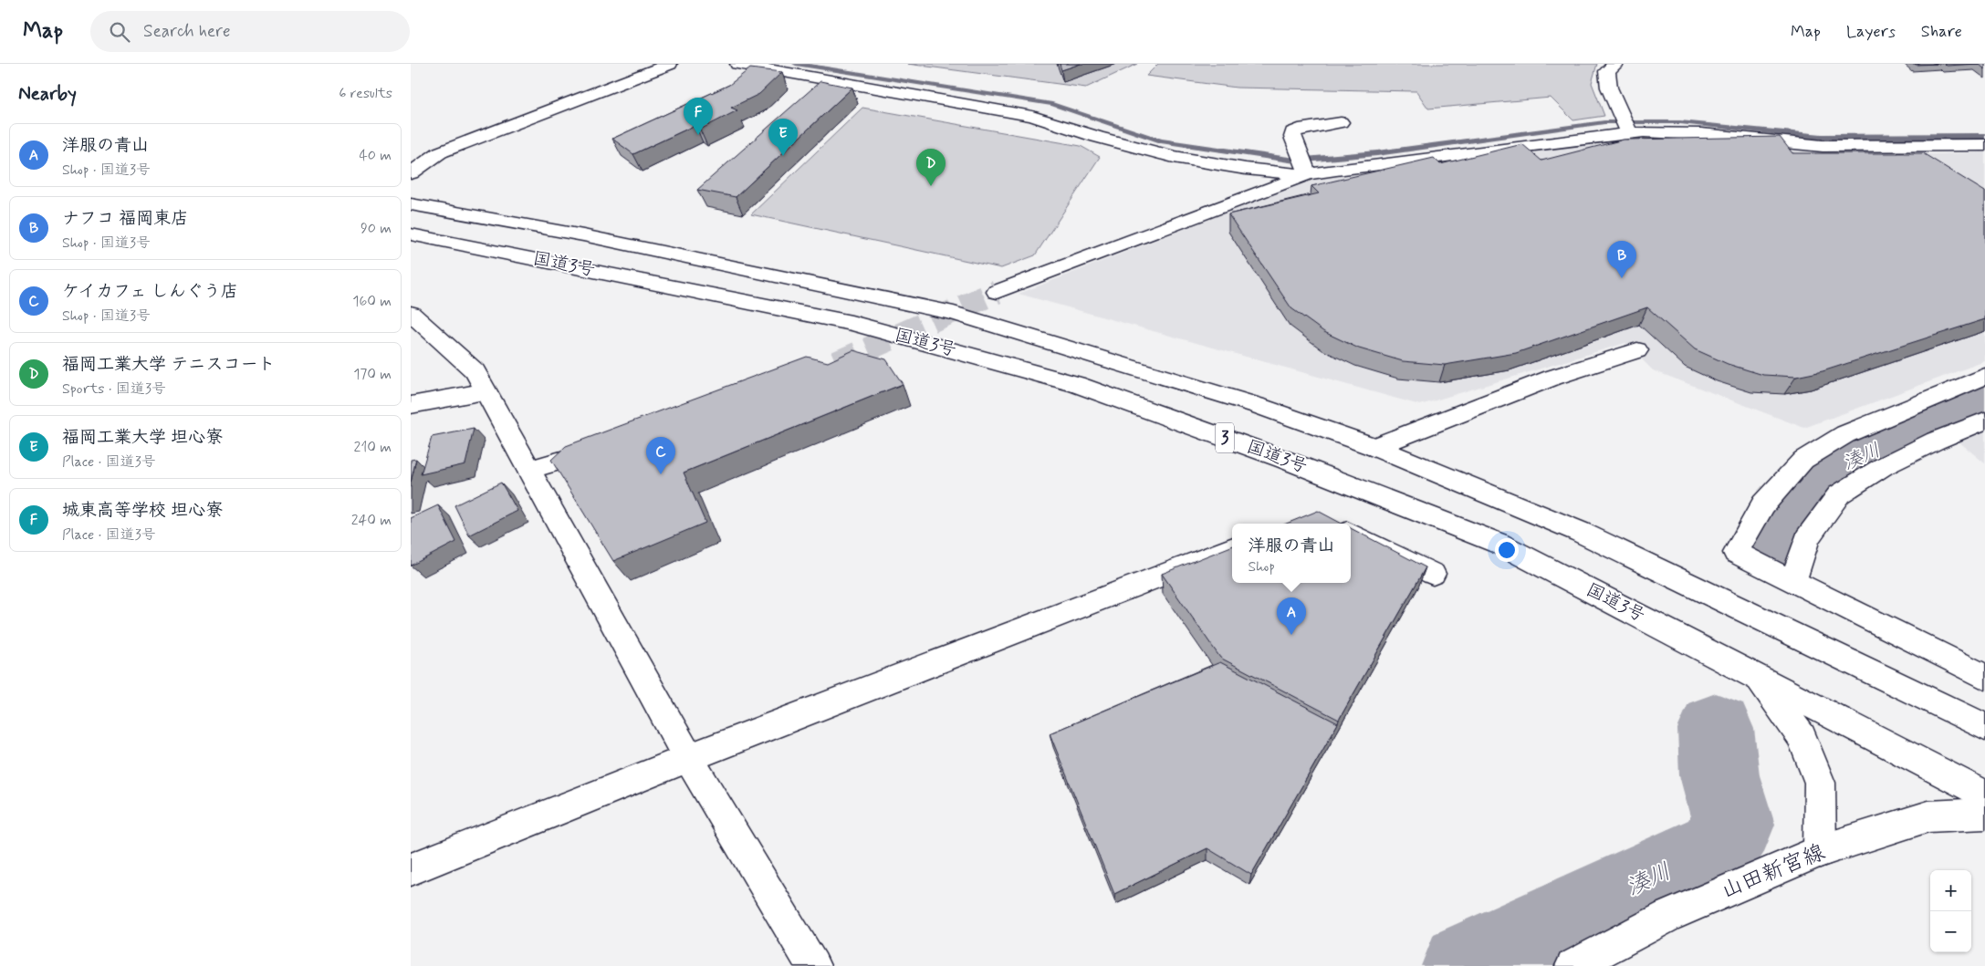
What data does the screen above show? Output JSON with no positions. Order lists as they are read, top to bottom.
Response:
{
  "streets": {
    "main road": ["国道3号", "3", "山田新宮線"]
  },
  "water": ["湊川"],
  "page": {
    "header": "Map",
    "search": "Search here",
    "nav": ["Map", "Layers", "Share"],
    "heading": ["Nearby", "6 results"],
    "pins": [
      "F",
      "E",
      "D",
      "B",
      "C",
      "A"
    ],
    "list": [
      {
        "mark": "A",
        "name": "洋服の青山",
        "note": "Shop · 国道3号",
        "value": "40 m"
      },
      {
        "mark": "B",
        "name": "ナフコ 福岡東店",
        "note": "Shop · 国道3号",
        "value": "90 m"
      },
      {
        "mark": "C",
        "name": "ケイカフェ しんぐう店",
        "note": "Shop · 国道3号",
        "value": "160 m"
      },
      {
        "mark": "D",
        "name": "福岡工業大学 テニスコート",
        "note": "Sports · 国道3号",
        "value": "170 m"
      },
      {
        "mark": "E",
        "name": "福岡工業大学 坦心寮",
        "note": "Place · 国道3号",
        "value": "210 m"
      },
      {
        "mark": "F",
        "name": "城東高等学校 坦心寮",
        "note": "Place · 国道3号",
        "value": "240 m"
      }
    ],
    "popup": ["洋服の青山", "Shop"],
    "map_buttons": ["+", "−"]
  }
}
